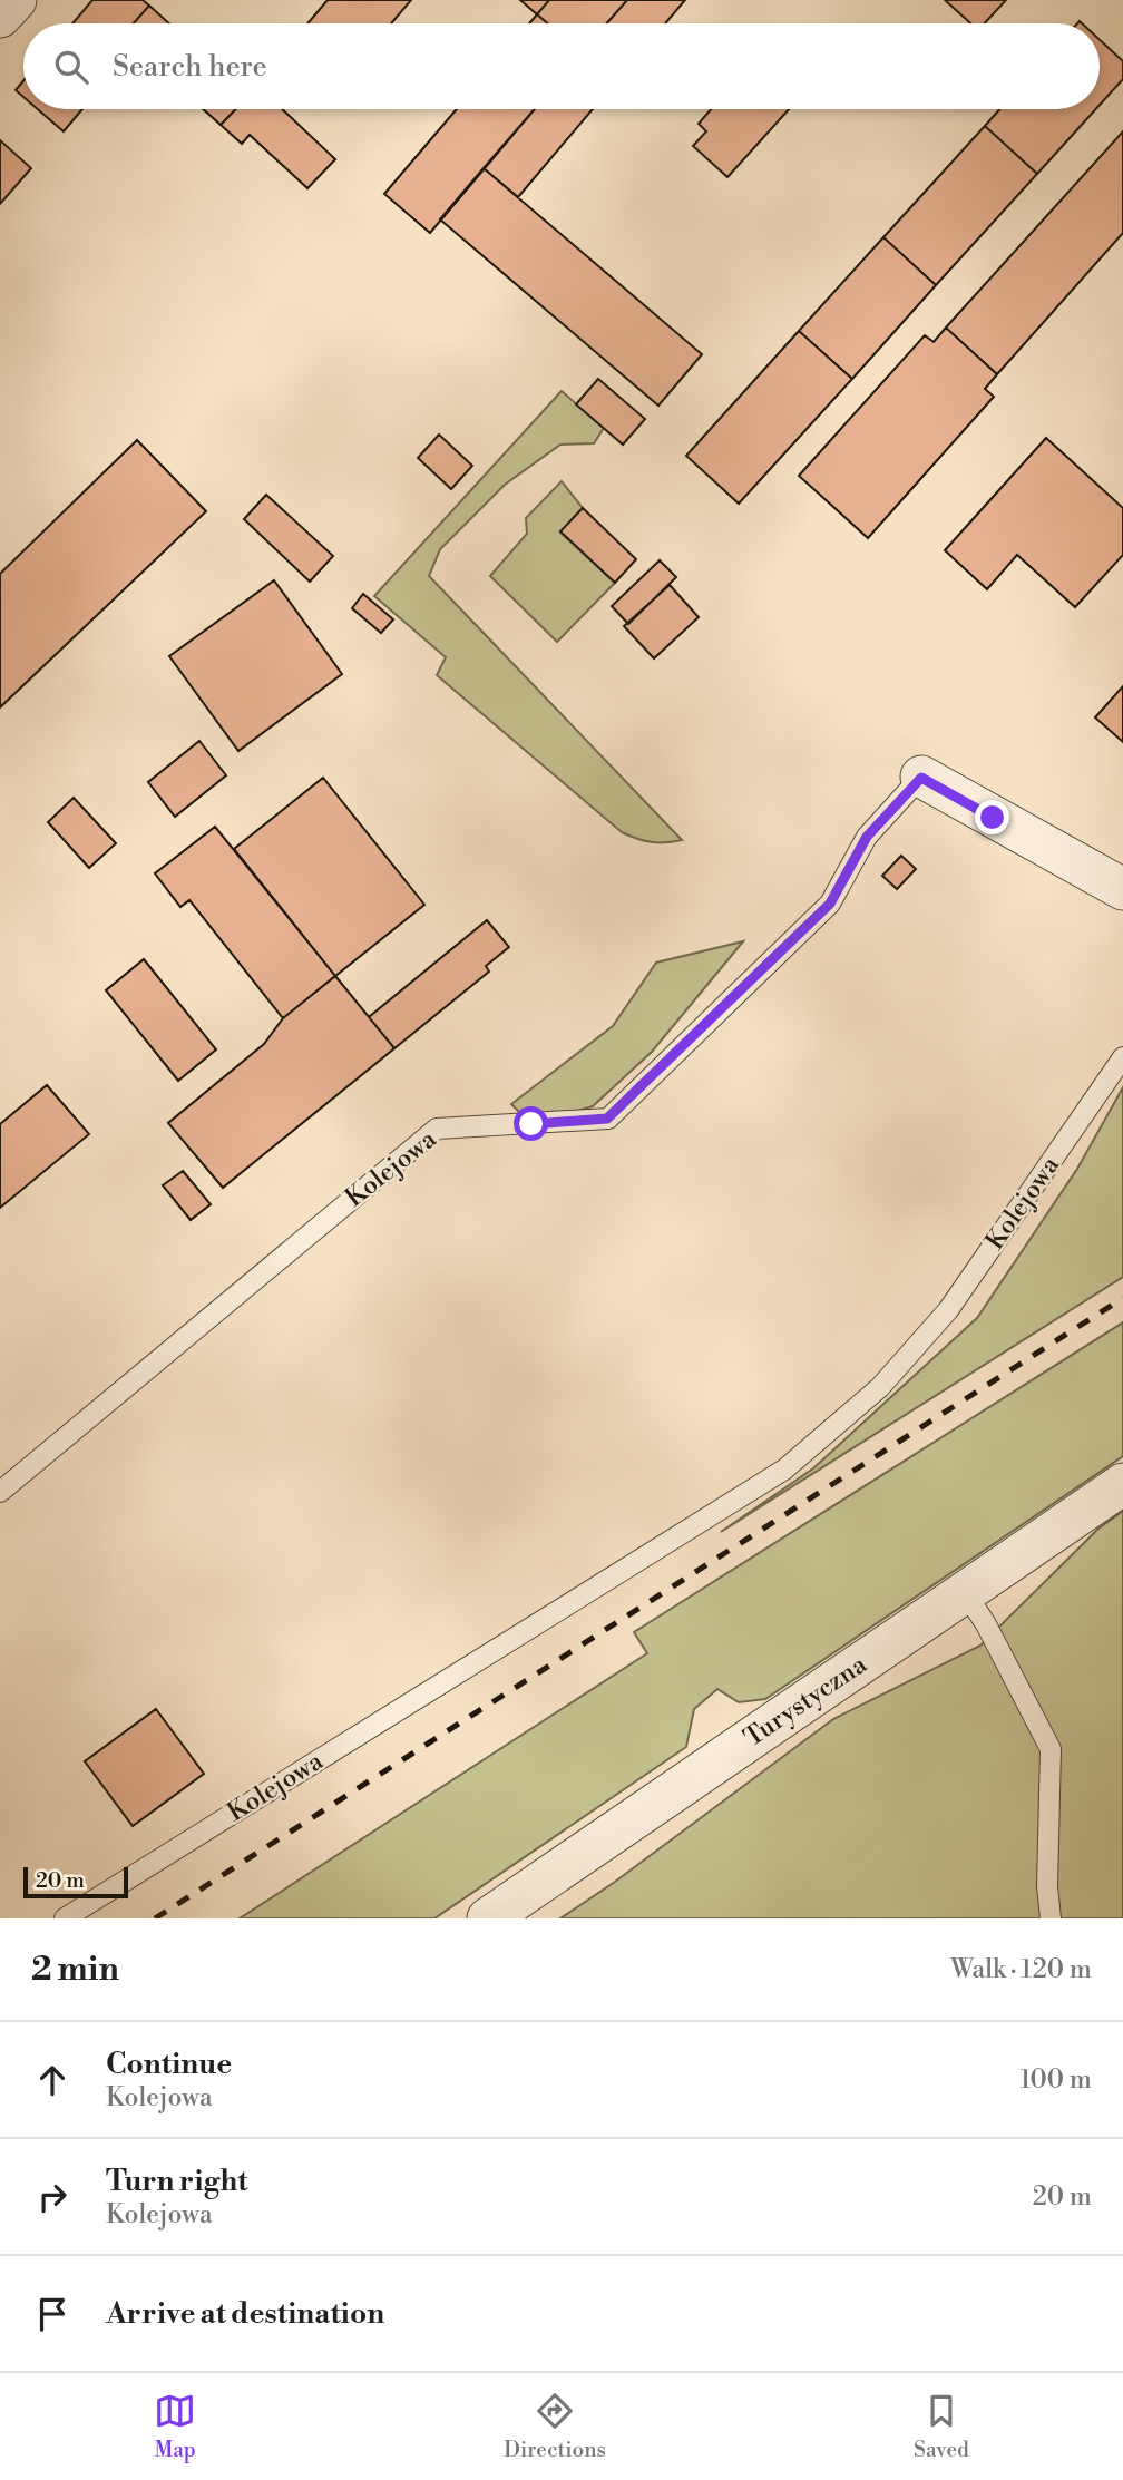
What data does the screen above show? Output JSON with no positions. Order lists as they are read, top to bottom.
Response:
{
  "streets": {
    "street": ["Kolejowa", "Turystyczna"]
  },
  "scale_bar": "20 m",
  "page": {
    "search": "Search here",
    "scale": "20 m",
    "heading": ["2 min", "Walk · 120 m"],
    "list": [
      ["Continue", "Kolejowa", "100 m"],
      ["Turn right", "Kolejowa", "20 m"],
      "Arrive at destination"
    ],
    "nav": ["Map", "Directions", "Saved"]
  }
}
